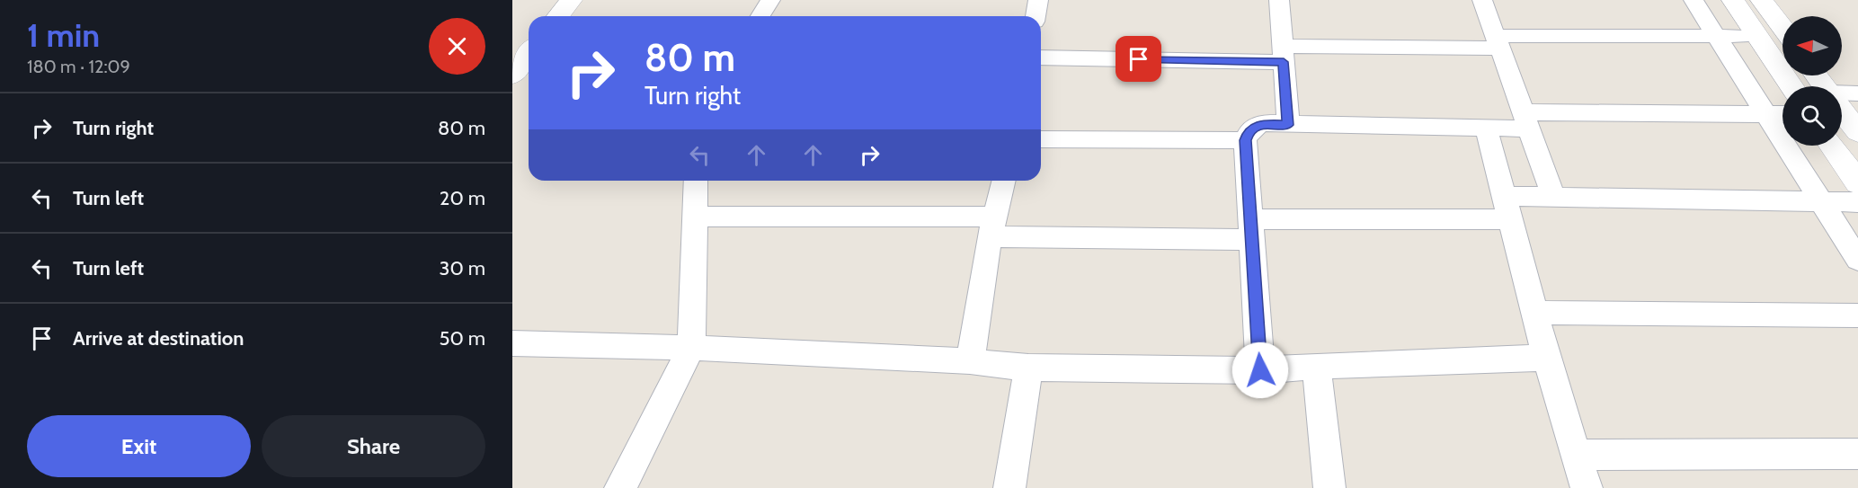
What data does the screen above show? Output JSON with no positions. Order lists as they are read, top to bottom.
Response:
{
  "north": "left",
  "page": {
    "heading": ["1 min", "180 m · 12:09"],
    "turn": ["80 m", "Turn right"],
    "list": [
      {
        "name": "Turn right",
        "value": "80 m"
      },
      {
        "name": "Turn left",
        "value": "20 m"
      },
      {
        "name": "Turn left",
        "value": "30 m"
      },
      {
        "name": "Arrive at destination",
        "value": "50 m"
      }
    ],
    "buttons": ["Exit", "Share"]
  }
}
